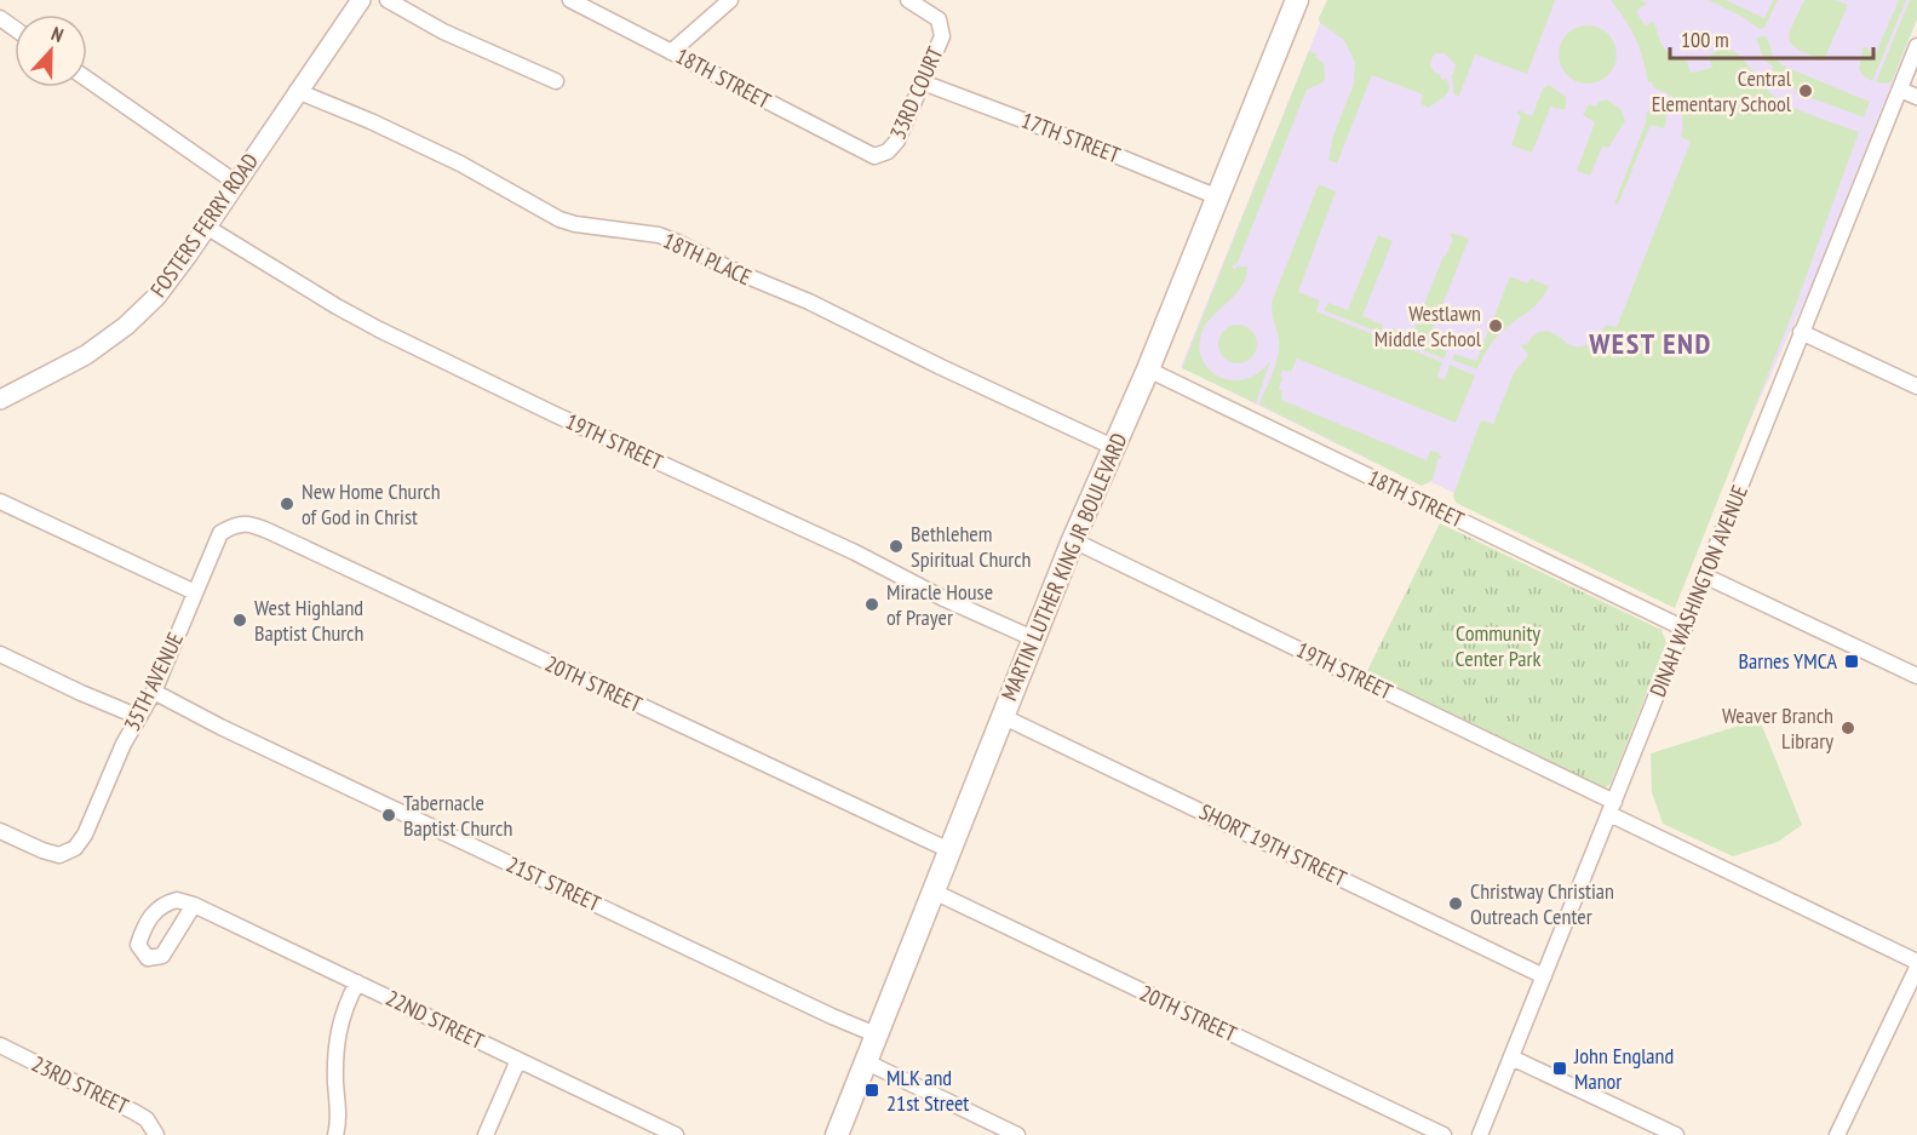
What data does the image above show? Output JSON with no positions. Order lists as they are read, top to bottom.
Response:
{
  "streets": {
    "main road": ["MARTIN LUTHER KING JR BOULEVARD"],
    "street": [
      "18TH STREET",
      "33RD COURT",
      "17TH STREET",
      "FOSTERS FERRY ROAD",
      "18TH PLACE",
      "19TH STREET",
      "DINAH WASHINGTON AVENUE",
      "35TH AVENUE",
      "20TH STREET",
      "SHORT 19TH STREET",
      "21ST STREET",
      "22ND STREET",
      "23RD STREET"
    ]
  },
  "crossings": [
    ["18TH STREET", "33RD COURT"],
    ["18TH STREET", "MARTIN LUTHER KING JR BOULEVARD"],
    ["18TH STREET", "DINAH WASHINGTON AVENUE"],
    ["33RD COURT", "17TH STREET"],
    ["17TH STREET", "MARTIN LUTHER KING JR BOULEVARD"],
    ["FOSTERS FERRY ROAD", "18TH PLACE"],
    ["FOSTERS FERRY ROAD", "19TH STREET"],
    ["18TH PLACE", "MARTIN LUTHER KING JR BOULEVARD"],
    ["19TH STREET", "MARTIN LUTHER KING JR BOULEVARD"],
    ["19TH STREET", "DINAH WASHINGTON AVENUE"],
    ["MARTIN LUTHER KING JR BOULEVARD", "20TH STREET"],
    ["MARTIN LUTHER KING JR BOULEVARD", "SHORT 19TH STREET"],
    ["MARTIN LUTHER KING JR BOULEVARD", "21ST STREET"],
    ["DINAH WASHINGTON AVENUE", "SHORT 19TH STREET"],
    ["35TH AVENUE", "20TH STREET"],
    ["35TH AVENUE", "21ST STREET"]
  ],
  "districts": ["WEST END"],
  "parks": ["Community Center Park"],
  "places": {
    "other": [
      "Central Elementary School",
      "Westlawn Middle School",
      "New Home Church of God in Christ",
      "Bethlehem Spiritual Church",
      "Miracle House of Prayer",
      "West Highland Baptist Church",
      "Weaver Branch Library",
      "Tabernacle Baptist Church",
      "Christway Christian Outreach Center"
    ],
    "transit": ["Barnes YMCA", "John England Manor", "MLK and 21st Street"]
  },
  "scale_bar": "100 m",
  "north": "top"
}
